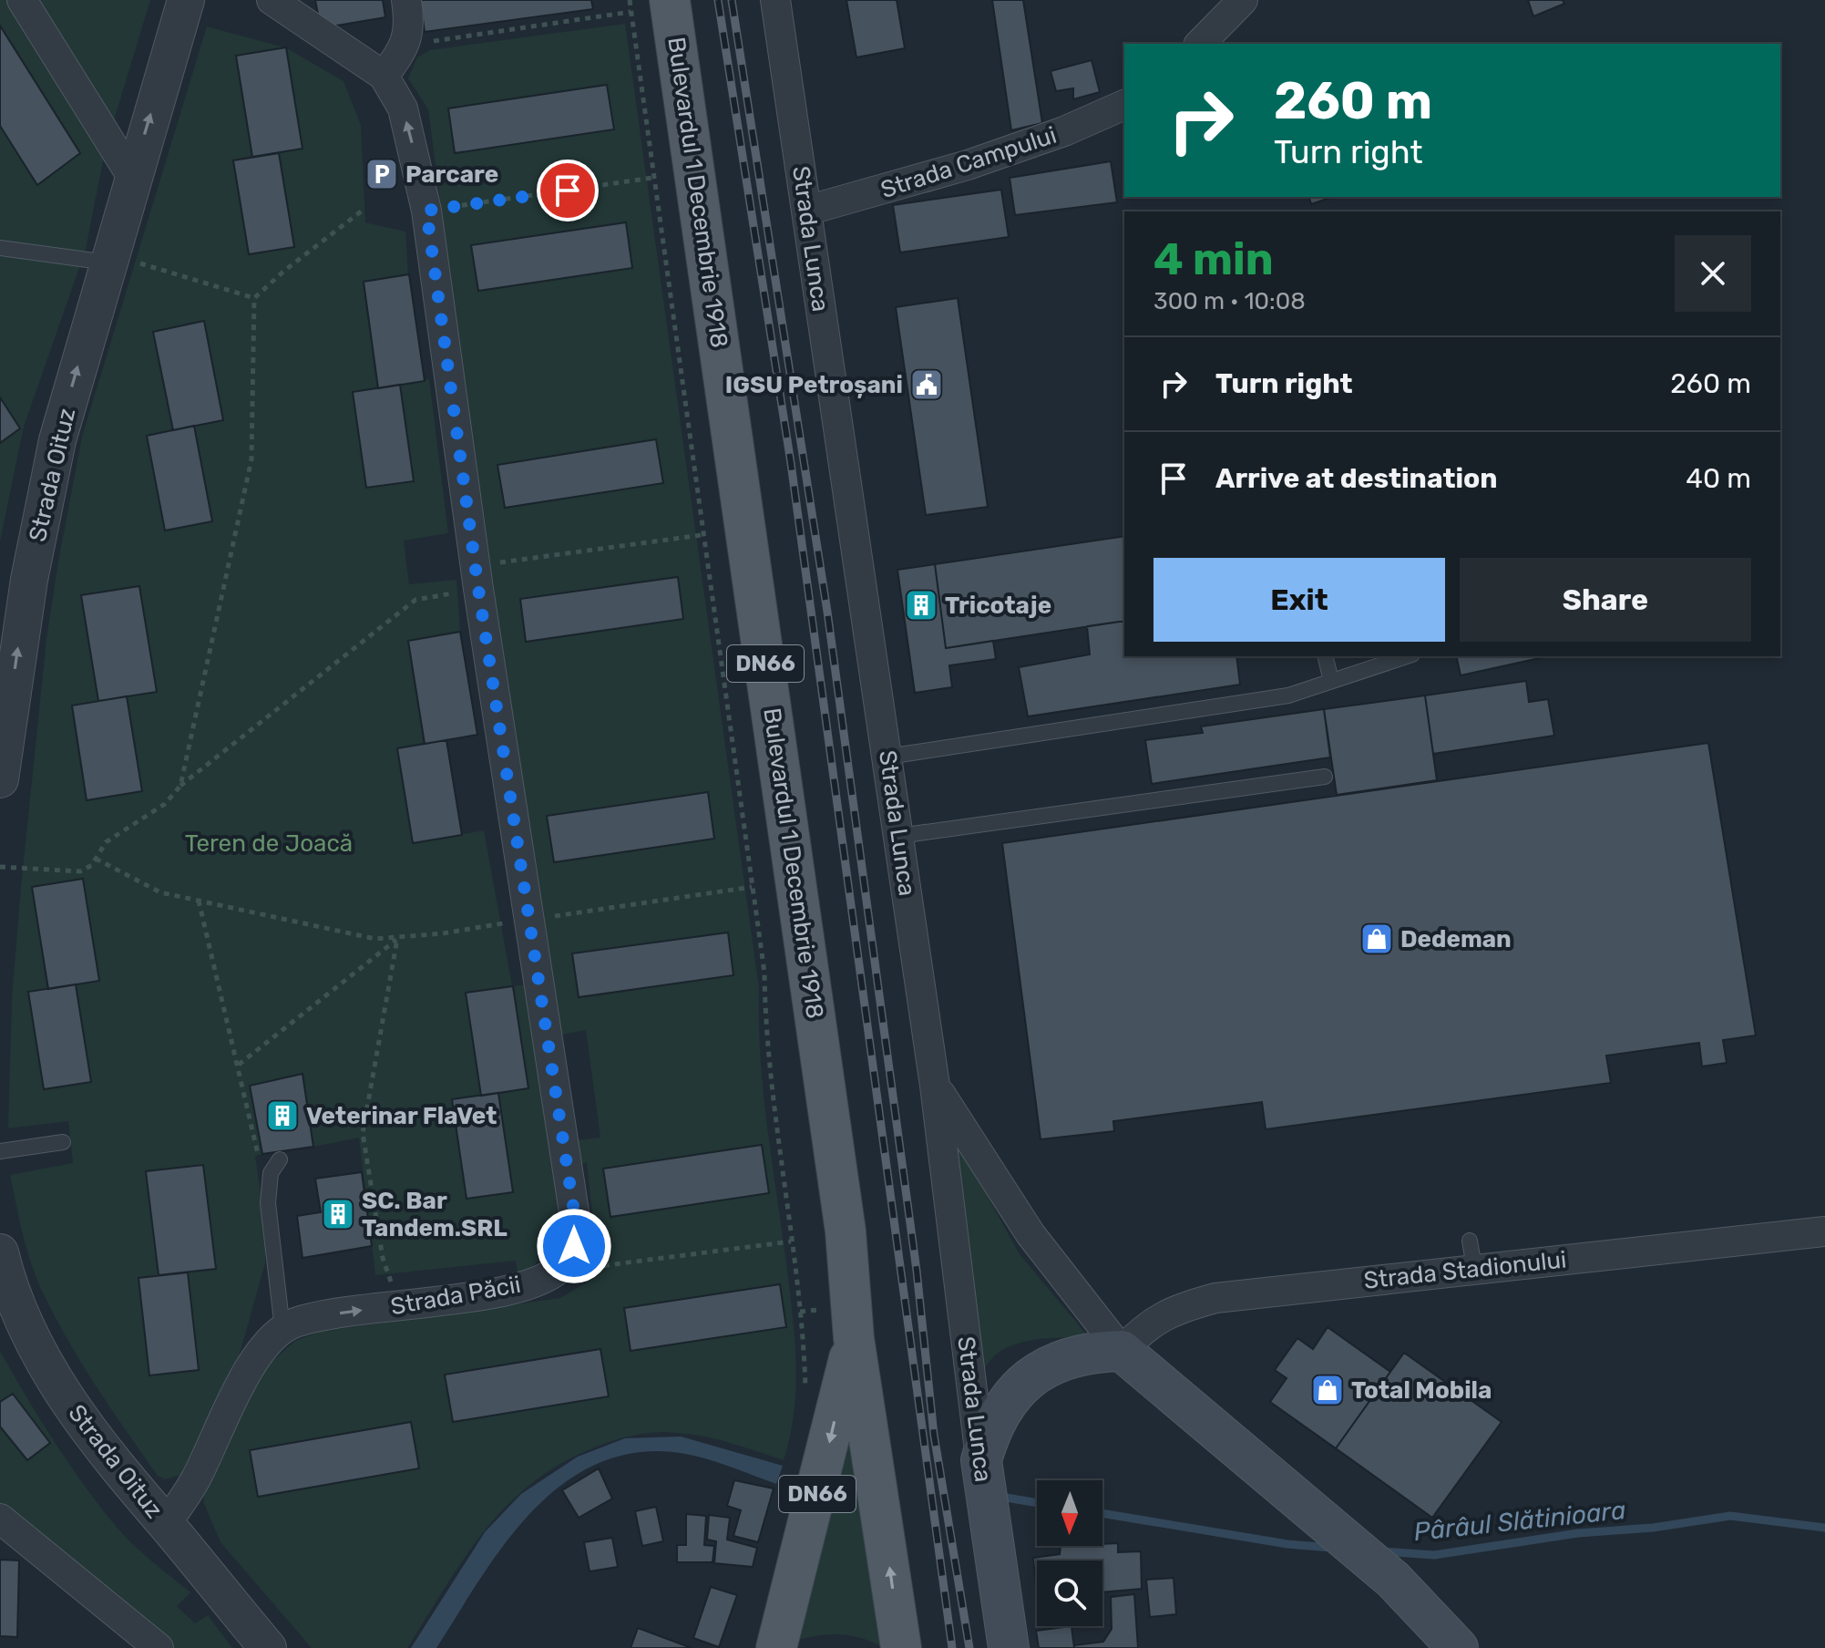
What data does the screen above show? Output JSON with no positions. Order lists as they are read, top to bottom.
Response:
{
  "streets": {
    "main road": ["Bulevardul 1 Decembrie 1918", "Strada Lunca", "DN66"],
    "street": [
      "Strada Campului",
      "Strada Oituz",
      "Strada Stadionului",
      "Strada Păcii"
    ]
  },
  "crossings": [
    ["Strada Campului", "Strada Lunca"]
  ],
  "one_way": ["Strada Oituz", "Strada Păcii"],
  "water": ["Pârâul Slătinioara"],
  "parks": ["Teren de Joacă"],
  "places": {
    "parking": ["Parcare"],
    "public building": ["IGSU Petroșani"],
    "building": ["Tricotaje", "Veterinar FlaVet", "SC. Bar Tandem.SRL"],
    "shop": ["Dedeman", "Total Mobila"]
  },
  "north": "bottom",
  "page": {
    "turn": ["260 m", "Turn right"],
    "heading": ["4 min", "300 m · 10:08"],
    "list": [
      {
        "name": "Turn right",
        "value": "260 m"
      },
      {
        "name": "Arrive at destination",
        "value": "40 m"
      }
    ],
    "buttons": ["Exit", "Share"]
  }
}
